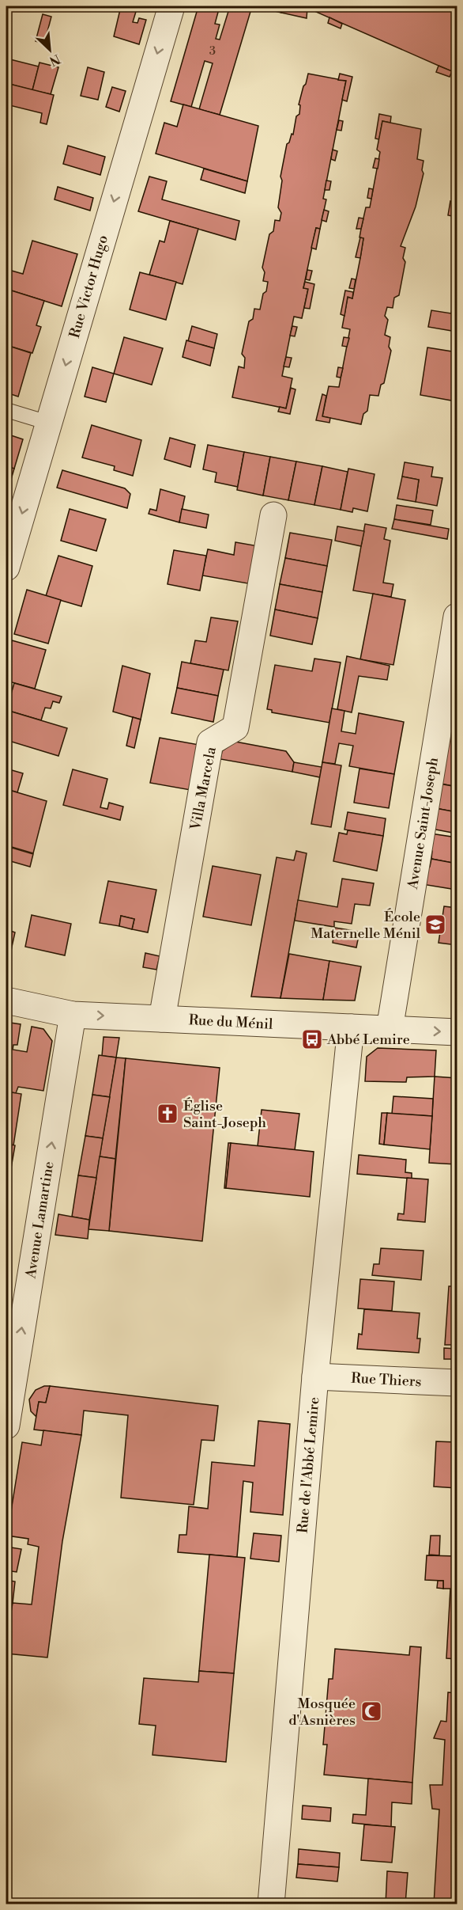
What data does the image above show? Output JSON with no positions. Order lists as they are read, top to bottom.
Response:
{
  "streets": {
    "street": [
      "Rue Victor Hugo",
      "Villa Marcela",
      "Avenue Saint-Joseph",
      "Rue du Ménil",
      "Avenue Lamartine",
      "Rue Thiers",
      "Rue de l'Abbé Lemire"
    ]
  },
  "crossings": [
    ["Villa Marcela", "Rue du Ménil"],
    ["Avenue Saint-Joseph", "Rue du Ménil"],
    ["Rue du Ménil", "Avenue Lamartine"],
    ["Rue du Ménil", "Rue de l'Abbé Lemire"],
    ["Rue Thiers", "Rue de l'Abbé Lemire"]
  ],
  "one_way": ["Rue Victor Hugo", "Avenue Lamartine"],
  "places": {
    "school or university": ["École Maternelle Ménil"],
    "bus stop": ["Abbé Lemire"],
    "church": ["Église Saint-Joseph"],
    "mosque": ["Mosquée d'Asnières"]
  },
  "house_numbers": ["3"],
  "north": "bottom right"
}
